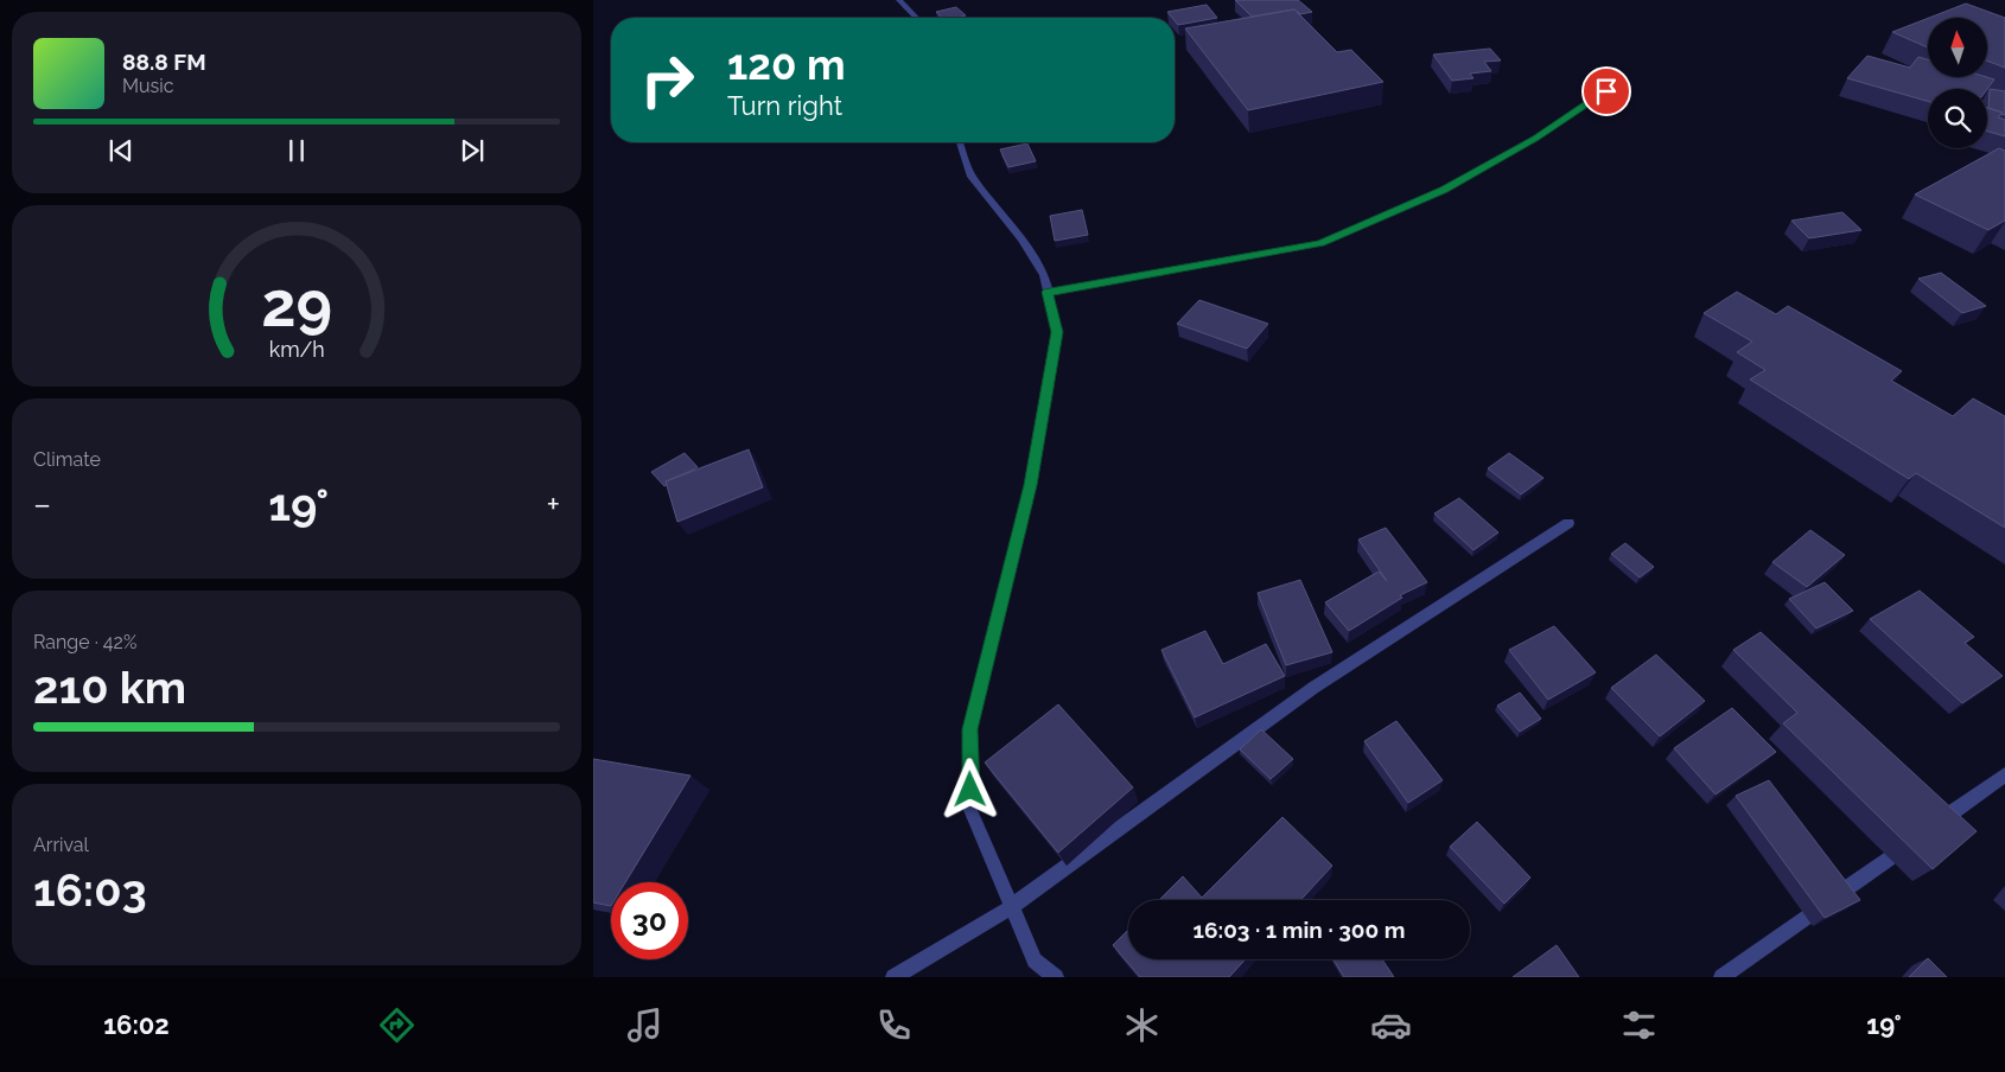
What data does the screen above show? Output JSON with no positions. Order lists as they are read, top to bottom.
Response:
{
  "north": "top",
  "page": {
    "turn": ["120 m", "Turn right"],
    "song": ["88.8 FM", "Music"],
    "tile": [
      "Climate",
      ["Range · 42%", "210 km"],
      ["Arrival", "16:03"]
    ],
    "heat": ["−", "19°", "+"],
    "limit": "30",
    "trip": "16:03 · 1 min · 300 m",
    "tabs": ["16:02", "19°"],
    "gauge": ["29", "km/h"]
  }
}
